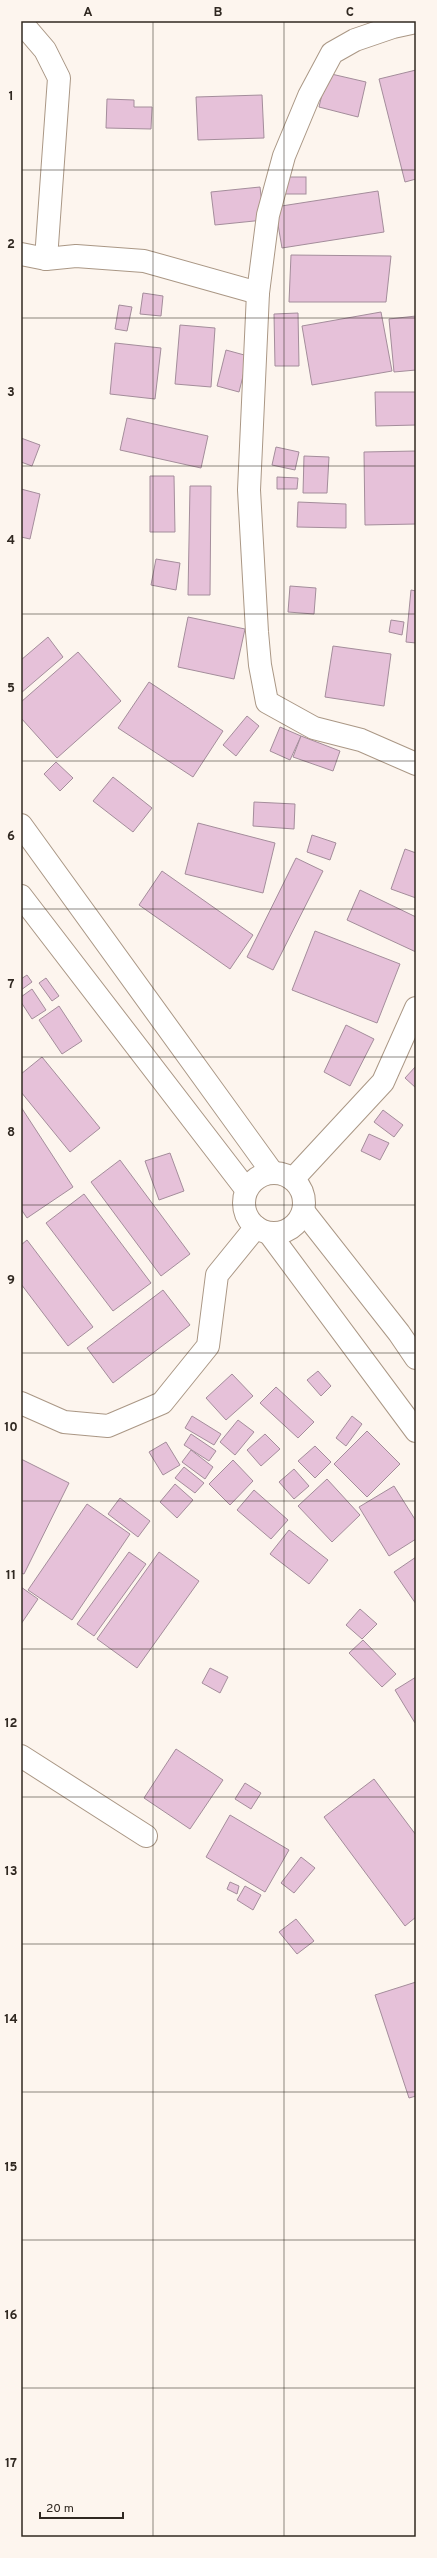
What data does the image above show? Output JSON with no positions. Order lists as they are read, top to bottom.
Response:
{
  "scale_bar": "20 m",
  "grid": {
    "columns": ["A", "B", "C"],
    "rows": [
      "1",
      "2",
      "3",
      "4",
      "5",
      "6",
      "7",
      "8",
      "9",
      "10",
      "11",
      "12",
      "13",
      "14",
      "15",
      "16",
      "17"
    ]
  }
}
